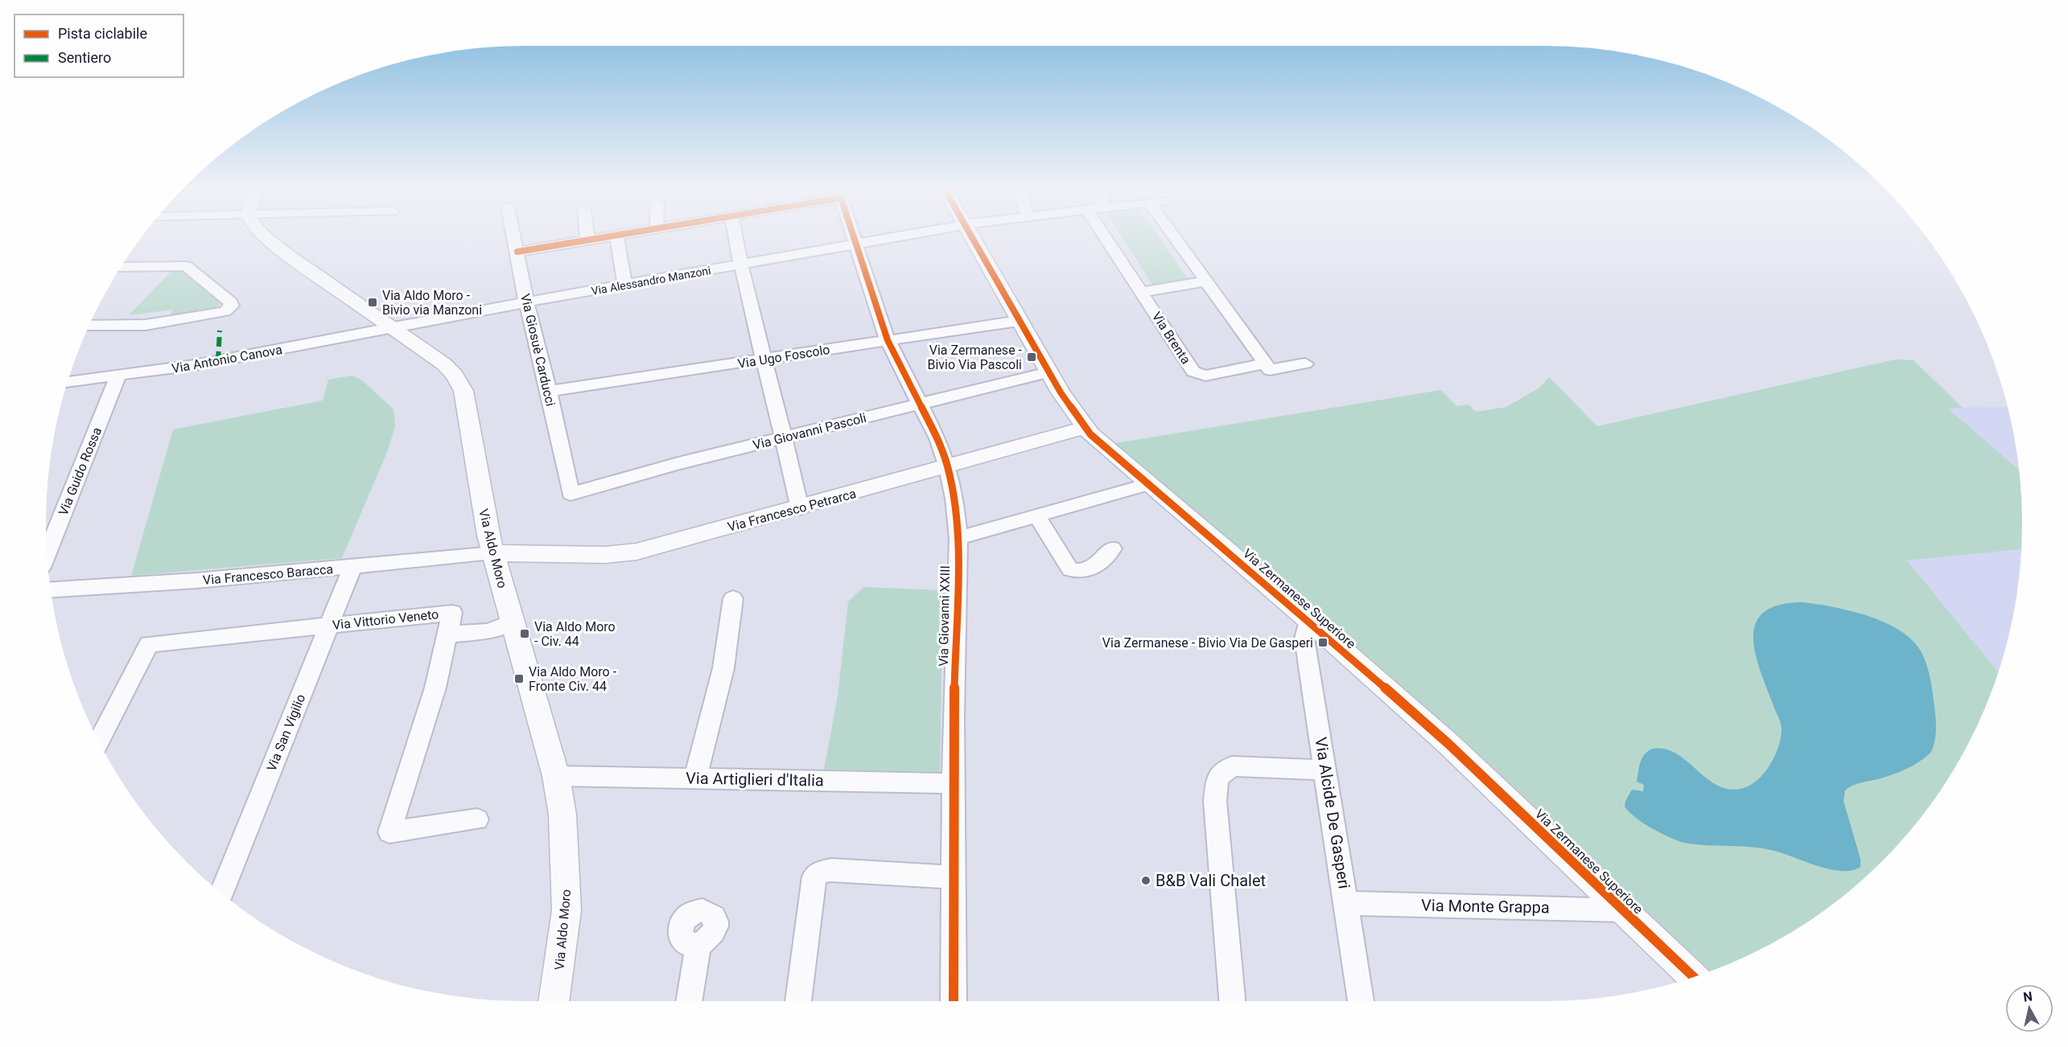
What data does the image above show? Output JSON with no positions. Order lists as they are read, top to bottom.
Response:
{
  "streets": {
    "street": [
      "Via Alessandro Manzoni",
      "Via Brenta",
      "Via Giosuè Carducci",
      "Via Ugo Foscolo",
      "Via Antonio Canova",
      "Via Giovanni Pascoli",
      "Via Guido Rossa",
      "Via Francesco Petrarca",
      "Via Aldo Moro",
      "Via Francesco Baracca",
      "Via Zermanese Superiore",
      "Via Giovanni XXIII",
      "Via Vittorio Veneto",
      "Via San Vigilio",
      "Via Artiglieri d'Italia",
      "Via Alcide De Gasperi",
      "Via Monte Grappa"
    ]
  },
  "crossings": [
    ["Via Alessandro Manzoni", "Via Giosuè Carducci"],
    ["Via Alessandro Manzoni", "Via Antonio Canova"],
    ["Via Alessandro Manzoni", "Via Aldo Moro"],
    ["Via Alessandro Manzoni", "Via Giovanni XXIII"],
    ["Via Giosuè Carducci", "Via Ugo Foscolo"],
    ["Via Giosuè Carducci", "Via Giovanni Pascoli"],
    ["Via Ugo Foscolo", "Via Zermanese Superiore"],
    ["Via Ugo Foscolo", "Via Giovanni XXIII"],
    ["Via Antonio Canova", "Via Guido Rossa"],
    ["Via Antonio Canova", "Via Aldo Moro"],
    ["Via Giovanni Pascoli", "Via Zermanese Superiore"],
    ["Via Giovanni Pascoli", "Via Giovanni XXIII"],
    ["Via Francesco Petrarca", "Via Aldo Moro"],
    ["Via Francesco Petrarca", "Via Francesco Baracca"],
    ["Via Francesco Petrarca", "Via Zermanese Superiore"],
    ["Via Francesco Petrarca", "Via Giovanni XXIII"],
    ["Via Aldo Moro", "Via Francesco Baracca"],
    ["Via Aldo Moro", "Via Artiglieri d'Italia"],
    ["Via Francesco Baracca", "Via San Vigilio"],
    ["Via Zermanese Superiore", "Via Alcide De Gasperi"],
    ["Via Zermanese Superiore", "Via Monte Grappa"],
    ["Via Giovanni XXIII", "Via Artiglieri d'Italia"],
    ["Via Vittorio Veneto", "Via San Vigilio"],
    ["Via Alcide De Gasperi", "Via Monte Grappa"]
  ],
  "places": {
    "transit": [
      "Via Aldo Moro - Bivio via Manzoni",
      "Via Zermanese - Bivio Via Pascoli",
      "Via Aldo Moro - Civ. 44",
      "Via Zermanese - Bivio Via De Gasperi",
      "Via Aldo Moro - Fronte Civ. 44"
    ],
    "other": ["B&B Vali Chalet"]
  },
  "legend": ["Pista ciclabile", "Sentiero"],
  "north": "top"
}
